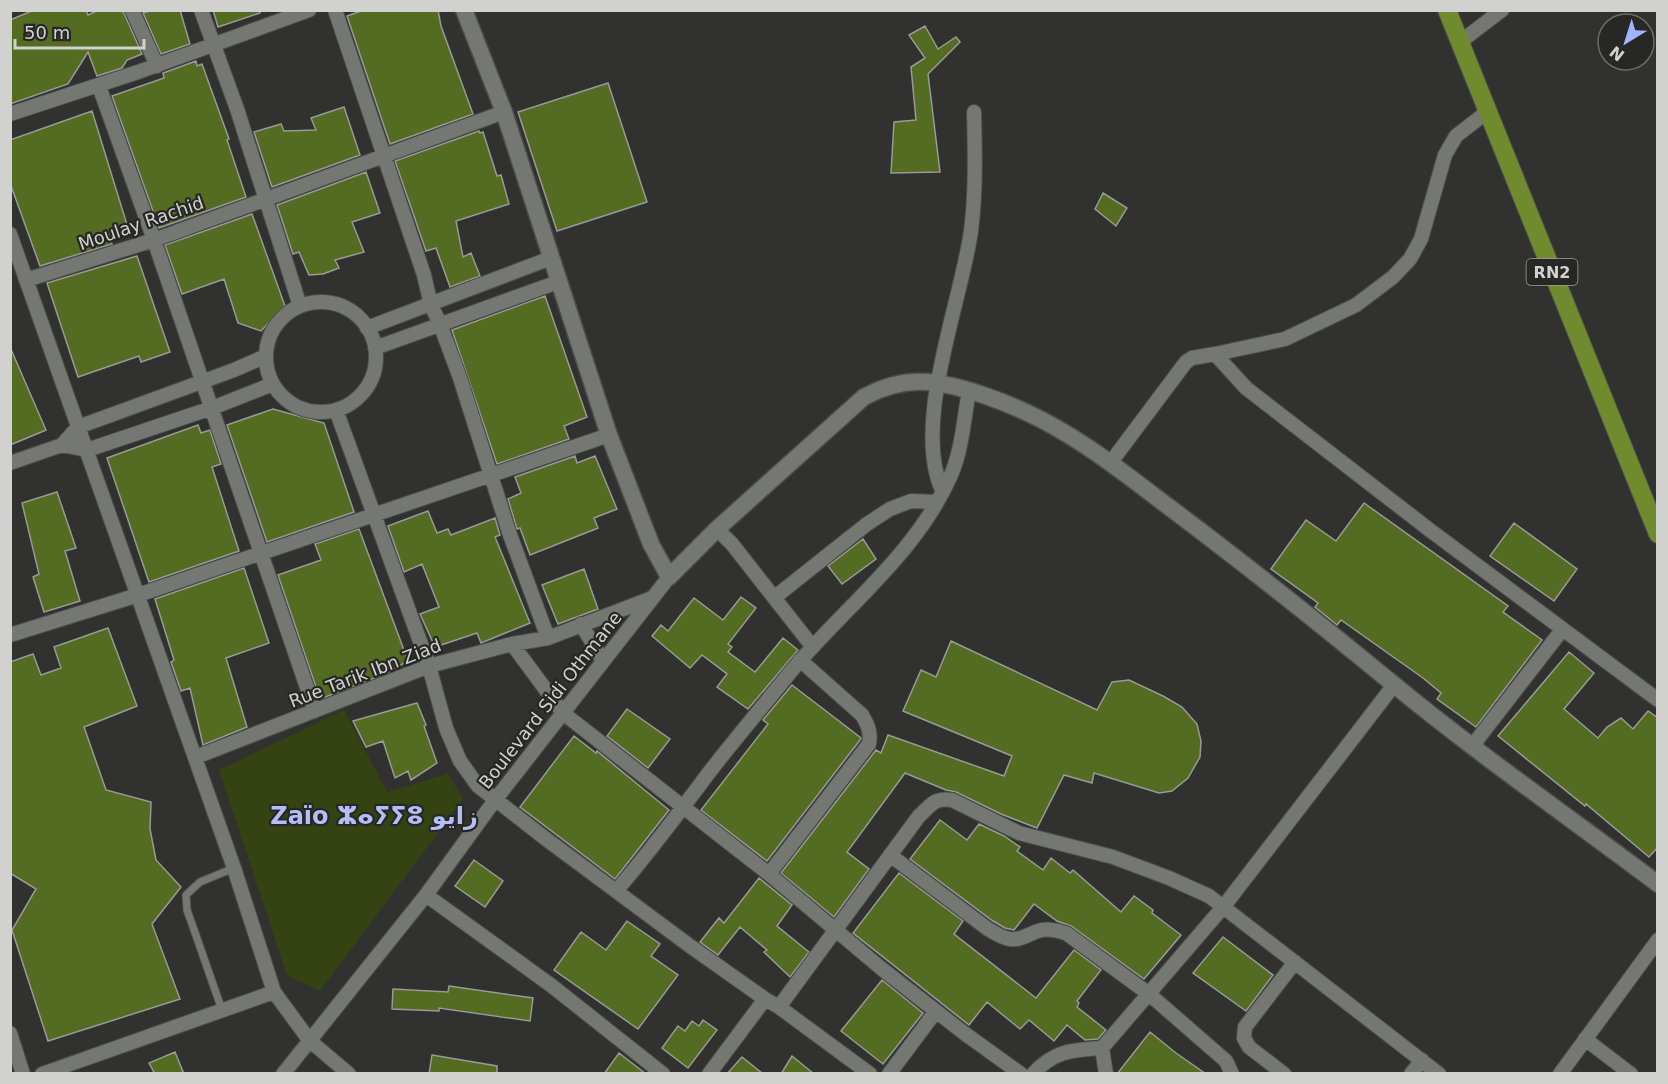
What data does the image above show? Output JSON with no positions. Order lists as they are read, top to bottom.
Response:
{
  "streets": {
    "highway": ["RN2"],
    "street": ["Moulay Rachid", "Rue Tarik Ibn Ziad", "Boulevard Sidi Othmane"]
  },
  "crossings": [
    ["Rue Tarik Ibn Ziad", "Boulevard Sidi Othmane"]
  ],
  "districts": ["Zaïo ⵣⴰⵢⵢⵓ زايو"],
  "scale_bar": "50 m",
  "north": "bottom left"
}
